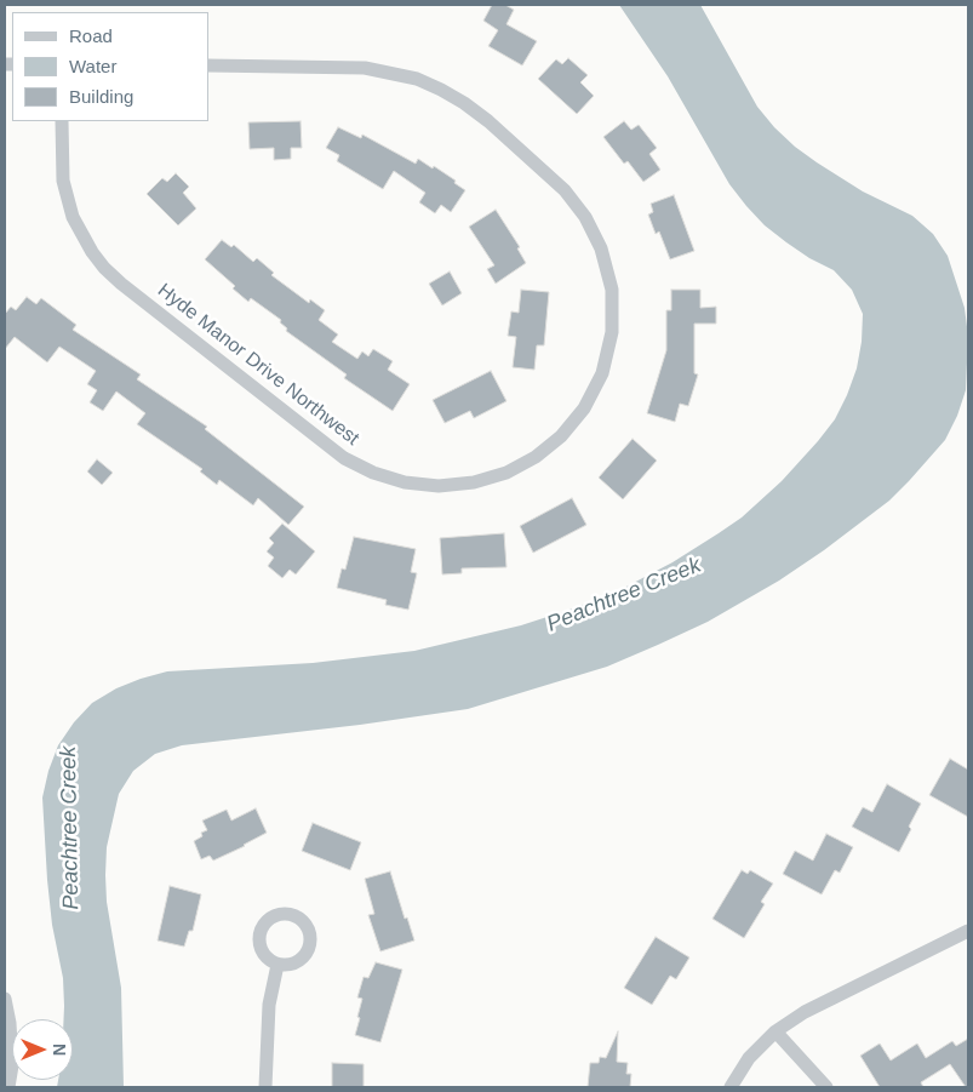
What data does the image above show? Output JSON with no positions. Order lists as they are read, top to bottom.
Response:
{
  "streets": {
    "street": ["Hyde Manor Drive Northwest"]
  },
  "water": ["Peachtree Creek"],
  "legend": ["Road", "Water", "Building"],
  "north": "right"
}
